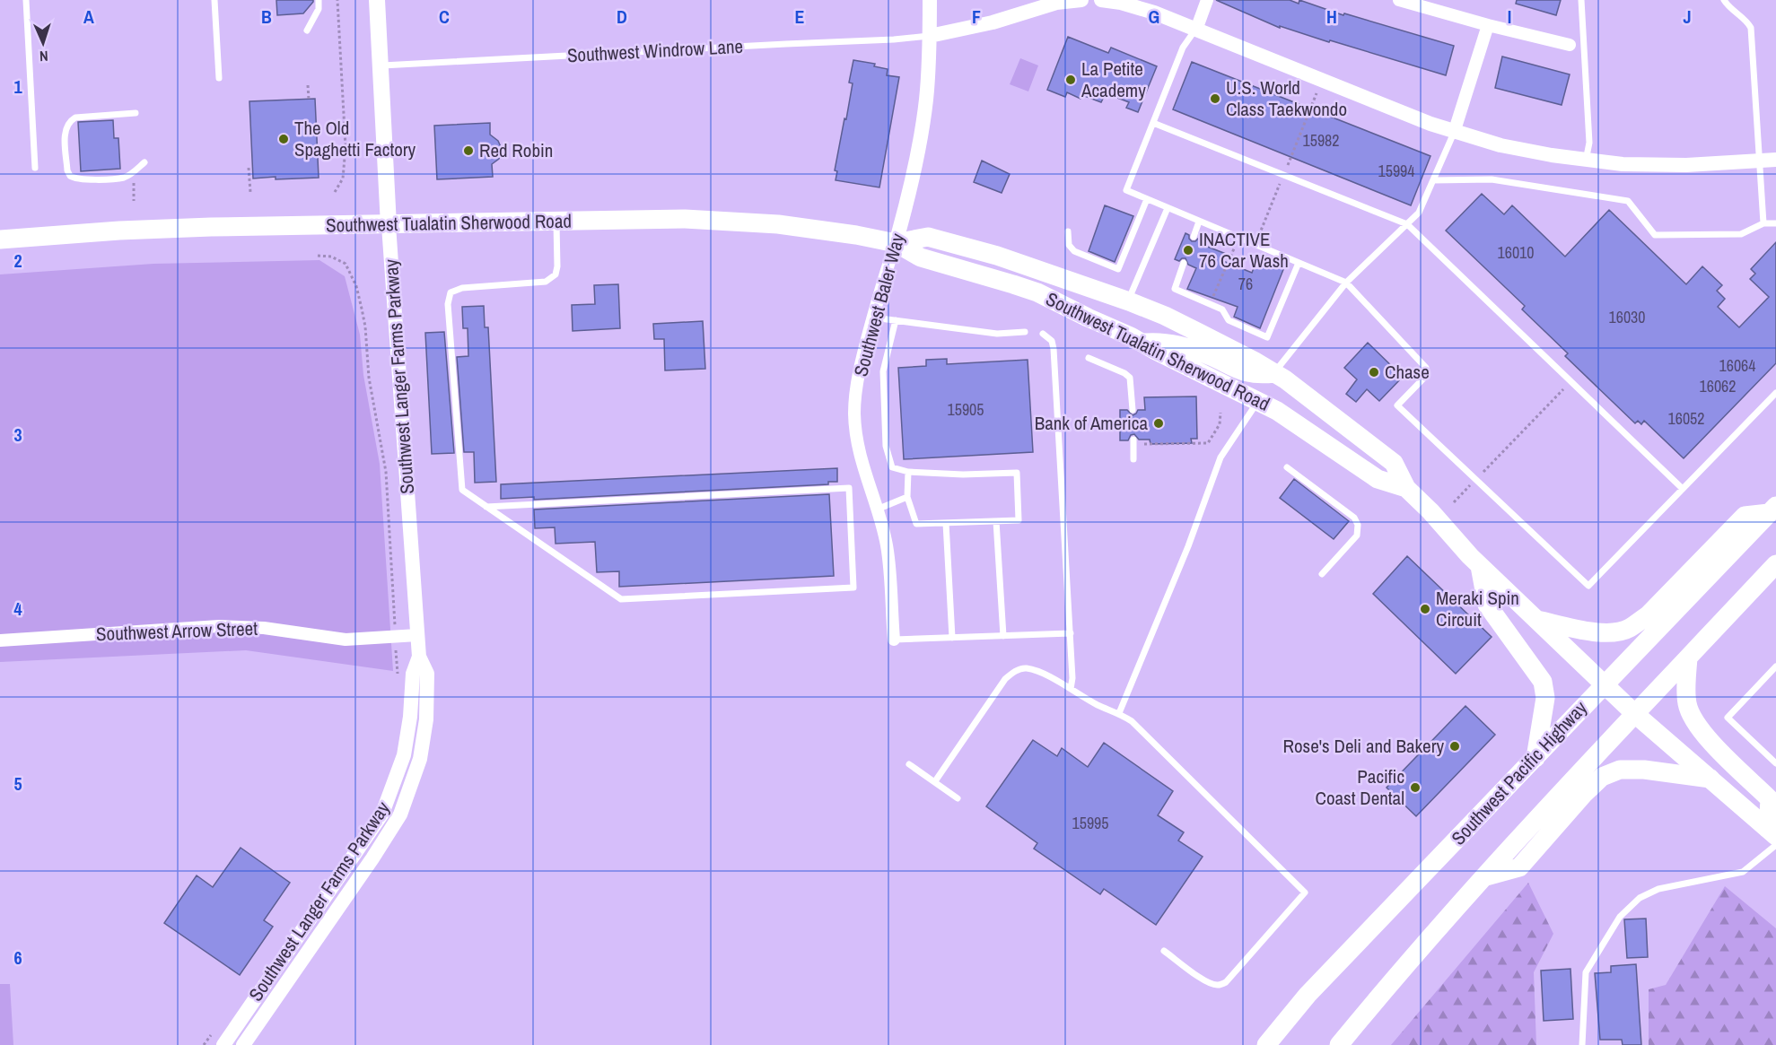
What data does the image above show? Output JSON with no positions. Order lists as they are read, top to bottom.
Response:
{
  "streets": {
    "main road": ["Southwest Tualatin Sherwood Road", "Southwest Langer Farms Parkway", "Southwest Pacific Highway"],
    "street": ["Southwest Baler Way", "Southwest Arrow Street"],
    "lane": ["Southwest Windrow Lane"]
  },
  "crossings": [
    ["Southwest Windrow Lane", "Southwest Baler Way"],
    ["Southwest Windrow Lane", "Southwest Langer Farms Parkway"],
    ["Southwest Tualatin Sherwood Road", "Southwest Baler Way"],
    ["Southwest Tualatin Sherwood Road", "Southwest Langer Farms Parkway"],
    ["Southwest Tualatin Sherwood Road", "Southwest Pacific Highway"],
    ["Southwest Langer Farms Parkway", "Southwest Arrow Street"]
  ],
  "places": [
    "La Petite Academy",
    "U.S. World Class Taekwondo",
    "The Old Spaghetti Factory",
    "Red Robin",
    "INACTIVE 76 Car Wash",
    "Chase",
    "Bank of America",
    "Meraki Spin Circuit",
    "Rose's Deli and Bakery",
    "Pacific Coast Dental"
  ],
  "house_numbers": [
    "15982",
    "15994",
    "16010",
    "76",
    "16030",
    "16064",
    "16062",
    "15905",
    "16052",
    "15995"
  ],
  "north": "bottom",
  "grid": {
    "columns": [
      "A",
      "B",
      "C",
      "D",
      "E",
      "F",
      "G",
      "H",
      "I",
      "J"
    ],
    "rows": [
      "1",
      "2",
      "3",
      "4",
      "5",
      "6"
    ]
  }
}
